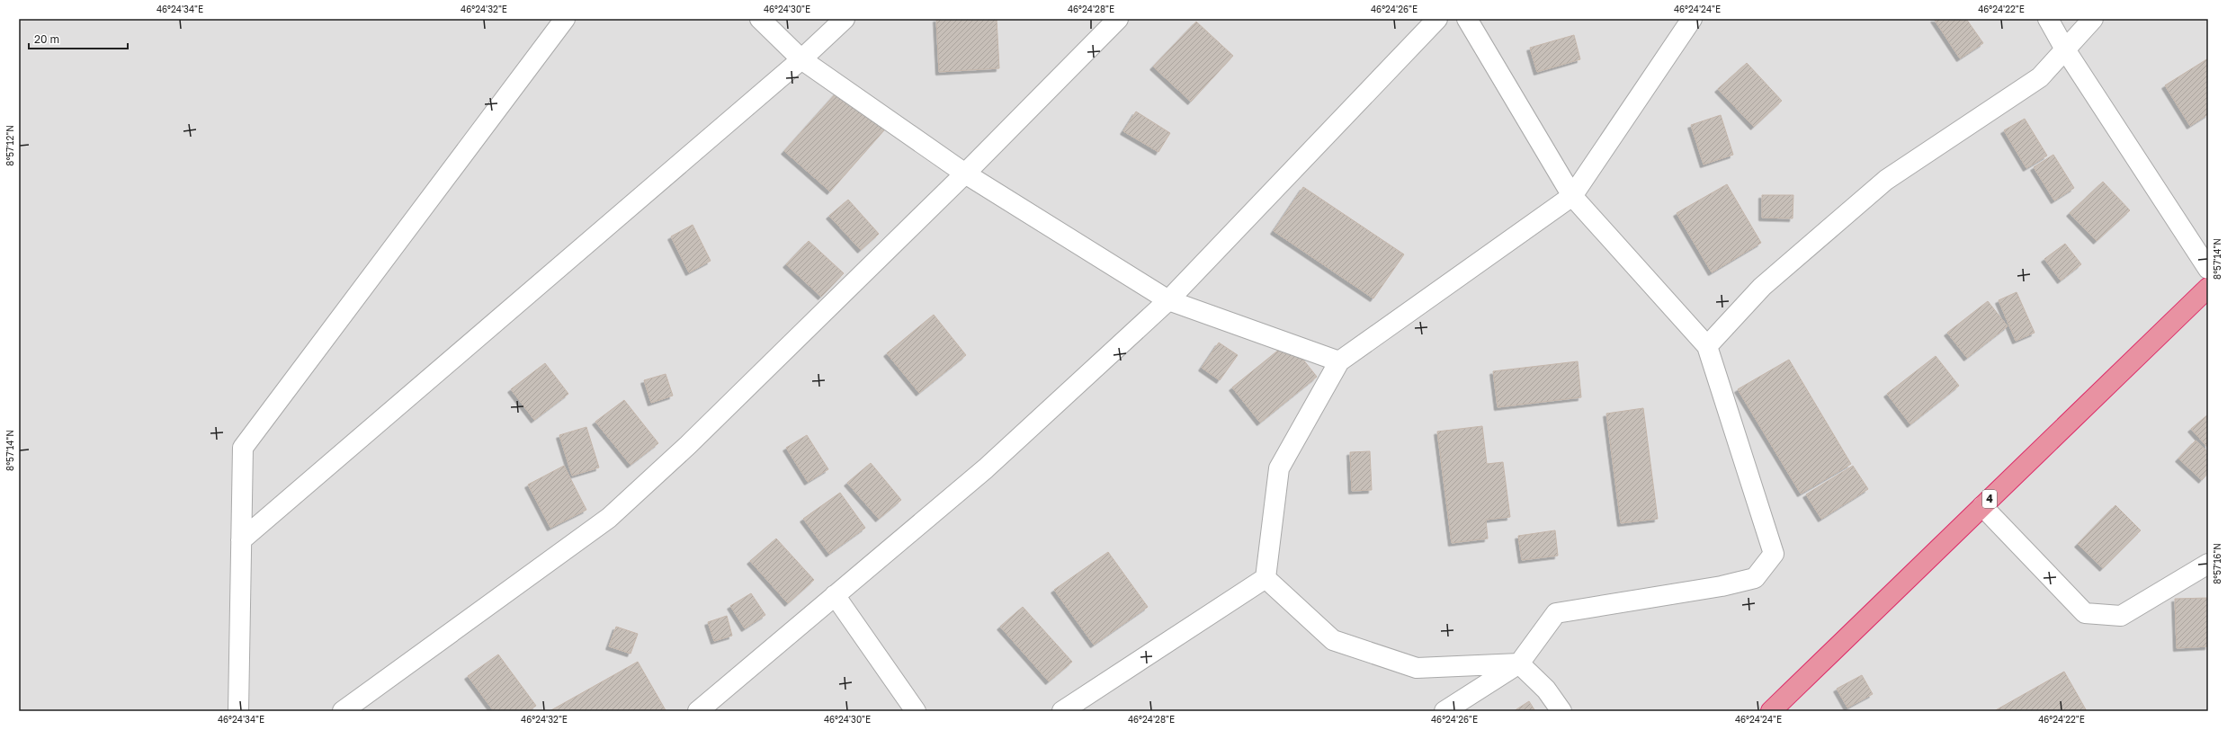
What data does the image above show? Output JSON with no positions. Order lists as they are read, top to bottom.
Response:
{
  "streets": {
    "highway": ["4"]
  },
  "scale_bar": "20 m",
  "coordinates": [
    "46°24'34\"E",
    "46°24'32\"E",
    "46°24'30\"E",
    "46°24'28\"E",
    "46°24'26\"E",
    "46°24'24\"E",
    "46°24'22\"E",
    "8°57'12\"N",
    "8°57'14\"N",
    "8°57'16\"N"
  ]
}
